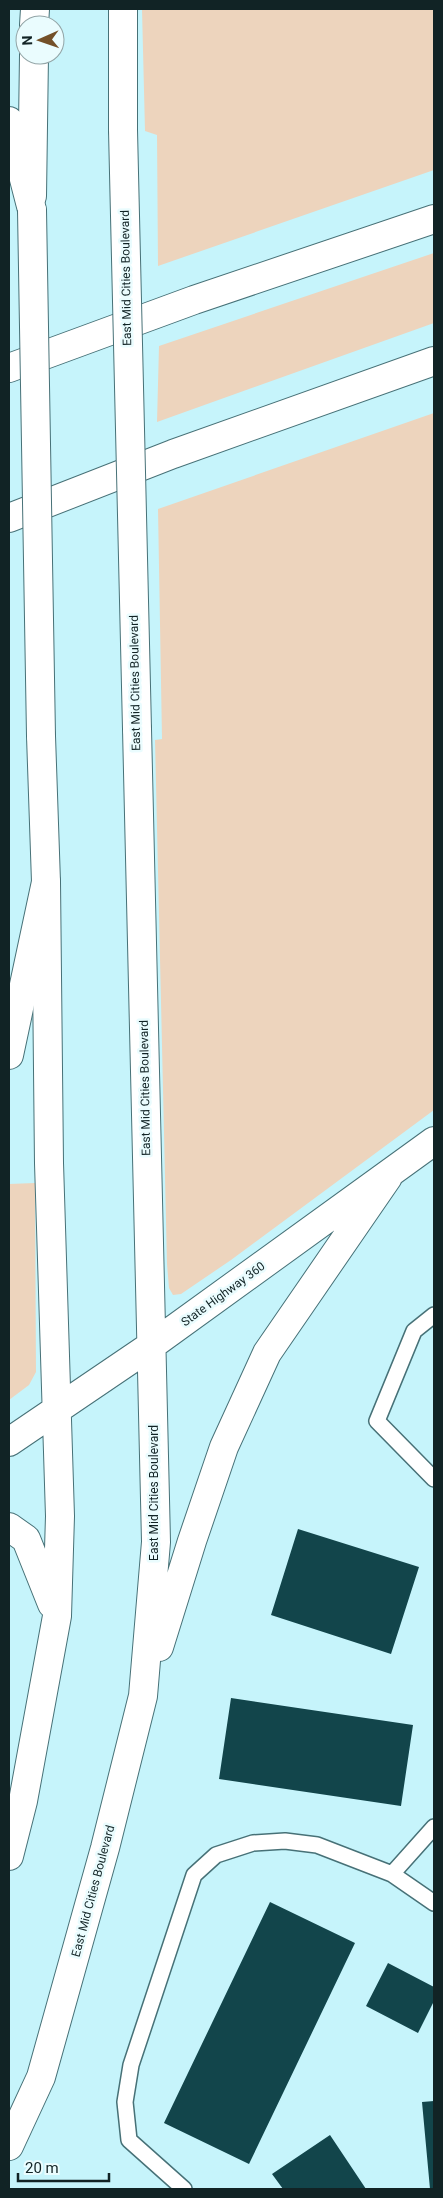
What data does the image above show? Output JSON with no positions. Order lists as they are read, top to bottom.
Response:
{
  "streets": {
    "main road": ["East Mid Cities Boulevard", "State Highway 360"]
  },
  "crossings": [
    ["East Mid Cities Boulevard", "State Highway 360"]
  ],
  "scale_bar": "20 m",
  "north": "left"
}
